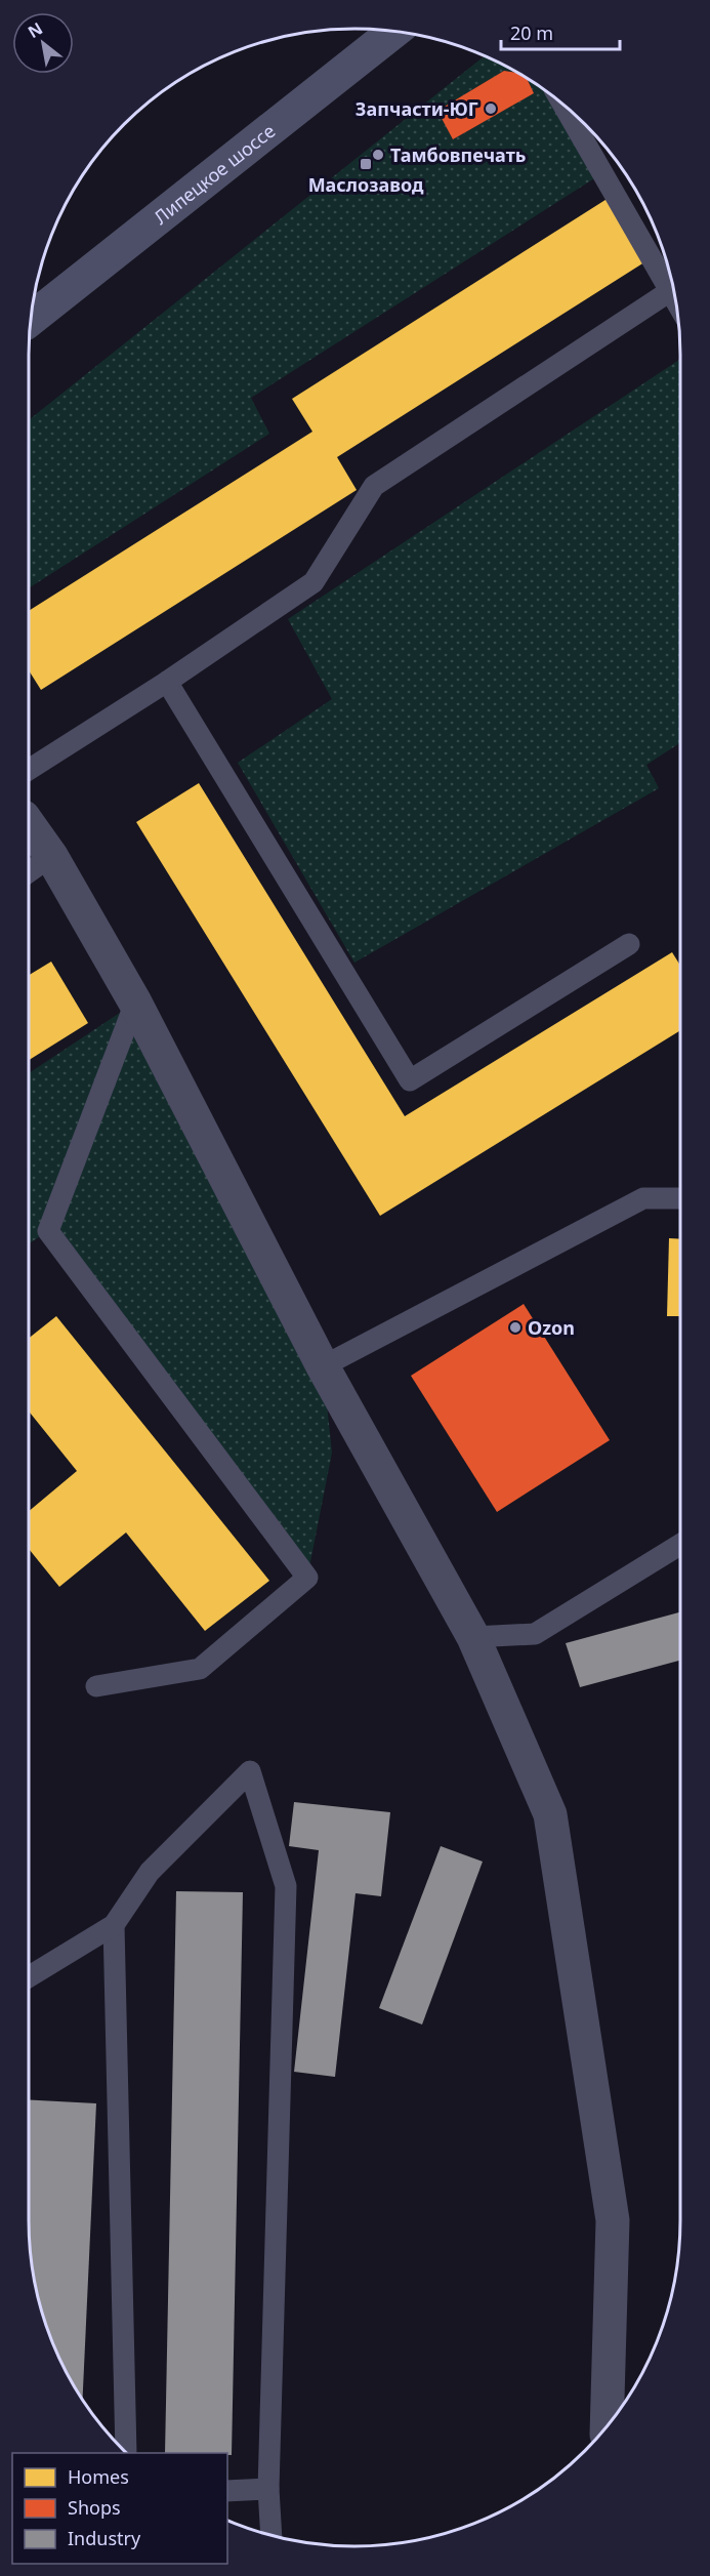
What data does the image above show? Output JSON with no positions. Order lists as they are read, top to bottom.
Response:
{
  "streets": {
    "main road": ["Липецкое шоссе"]
  },
  "places": {
    "other": ["Запчасти-ЮГ", "Тамбовпечать", "Ozon"],
    "transit": ["Маслозавод"]
  },
  "legend": ["Homes", "Shops", "Industry"],
  "scale_bar": "20 m",
  "north": "top left"
}
